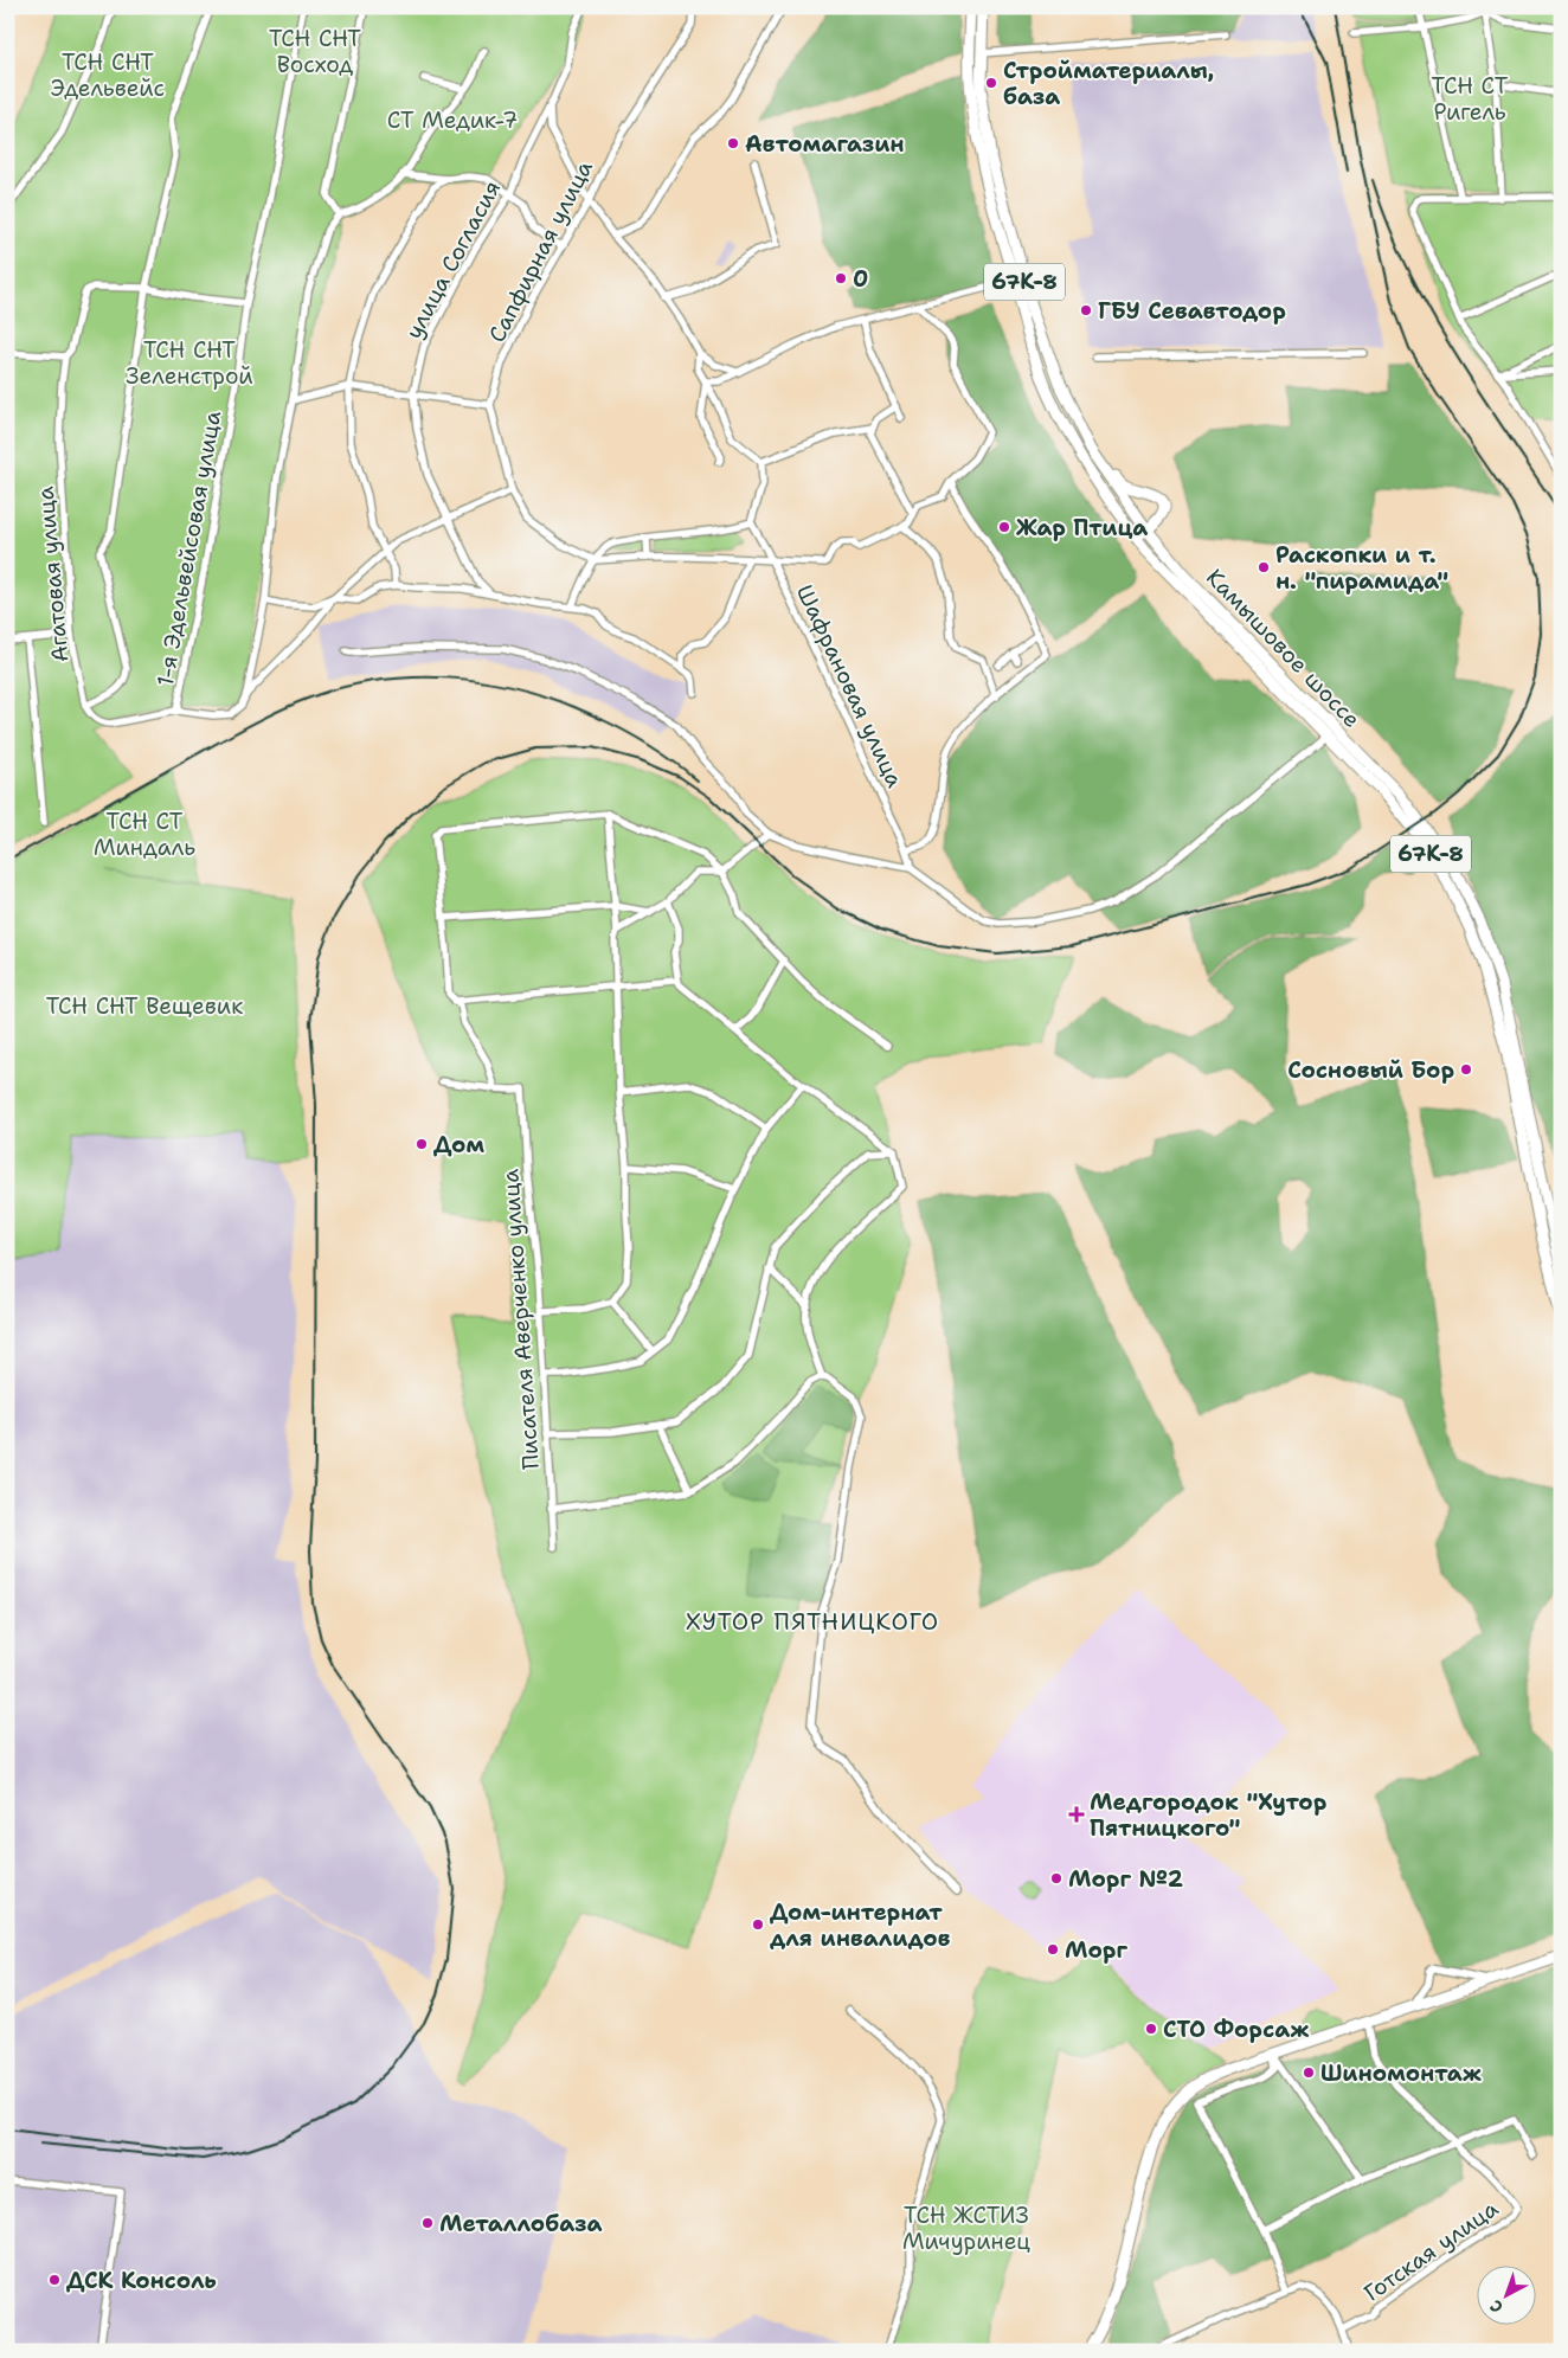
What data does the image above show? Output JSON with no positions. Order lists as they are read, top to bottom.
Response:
{
  "streets": {
    "main road": ["67К-8", "Камышовое шоссе"],
    "street": [
      "Сапфирная улица",
      "улица Согласия",
      "1-я Эдельвейсовая улица",
      "Агатовая улица",
      "Шафрановая улица",
      "Писателя Аверченко улица",
      "Готская улица"
    ]
  },
  "crossings": [
    ["1-я Эдельвейсовая улица", "Агатовая улица"]
  ],
  "districts": ["ХУТОР ПЯТНИЦКОГО"],
  "parks": [
    "ТСН СНТ Восход",
    "ТСН СНТ Эдельвейс",
    "ТСН СТ Ригель",
    "СТ Медик-7",
    "ТСН СНТ Зеленстрой",
    "ТСН СТ Миндаль",
    "ТСН СНТ Вещевик",
    "ТСН ЖСТИЗ Мичуринец"
  ],
  "places": {
    "other": [
      "Стройматериалы, база",
      "Автомагазин",
      "0",
      "ГБУ Севавтодор",
      "Жар Птица",
      "Раскопки и т. н. \"пирамида\"",
      "Сосновый Бор",
      "Дом",
      "Морг №2",
      "Дом-интернат для инвалидов",
      "Морг",
      "СТО Форсаж",
      "Шиномонтаж",
      "Металлобаза",
      "ДСК Консоль"
    ],
    "health": ["Медгородок \"Хутор Пятницкого\""]
  },
  "north": "bottom left"
}
